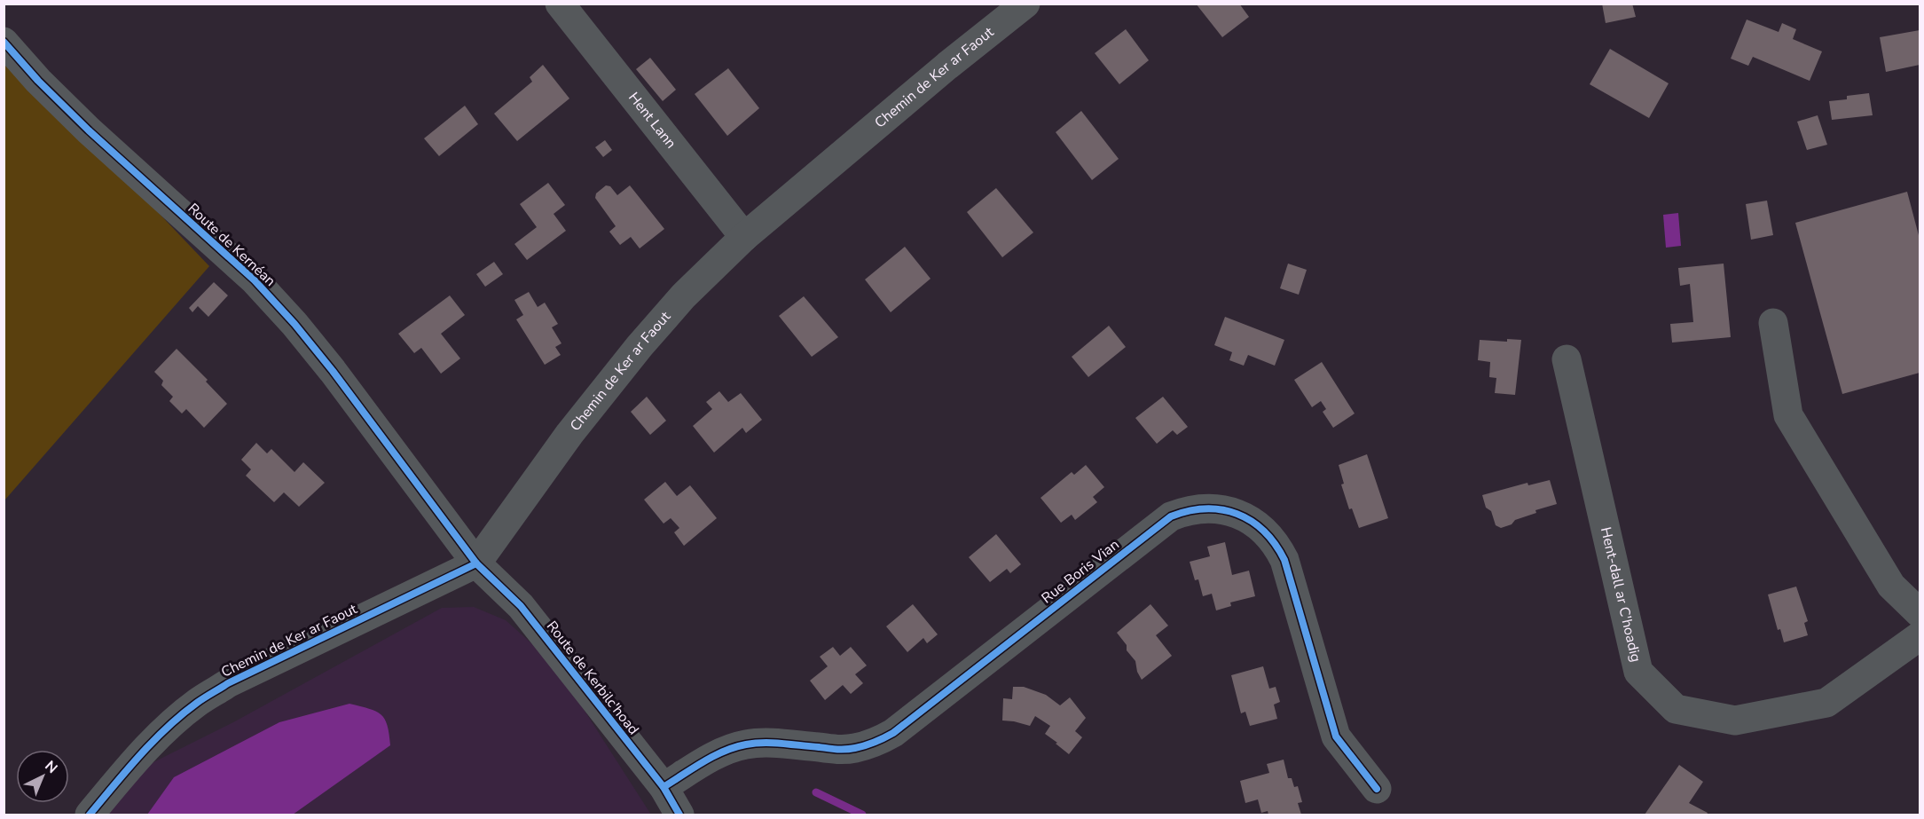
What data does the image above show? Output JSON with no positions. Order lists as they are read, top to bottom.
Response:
{
  "streets": {
    "street": [
      "Chemin de Ker ar Faout",
      "Hent Lann",
      "Route de Kernéan",
      "Rue Boris Vian",
      "Hent-dall ar C'hoadig",
      "Route de Kerbilc'hoad"
    ]
  },
  "crossings": [
    ["Chemin de Ker ar Faout", "Hent Lann"],
    ["Chemin de Ker ar Faout", "Route de Kernéan"],
    ["Chemin de Ker ar Faout", "Route de Kerbilc'hoad"],
    ["Route de Kernéan", "Route de Kerbilc'hoad"],
    ["Rue Boris Vian", "Route de Kerbilc'hoad"]
  ],
  "north": "top right"
}
